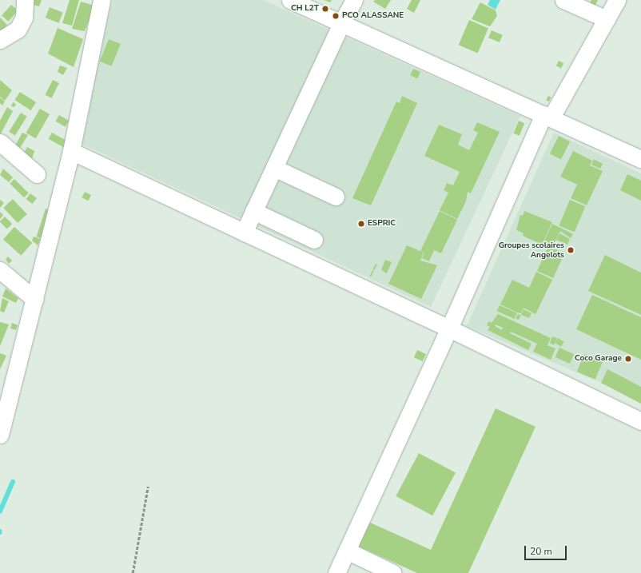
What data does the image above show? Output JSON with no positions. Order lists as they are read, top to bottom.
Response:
{
  "places": [
    "CH L2T",
    "PCO ALASSANE",
    "ESPRIC",
    "Groupes scolaires Angelots",
    "Coco Garage"
  ],
  "scale_bar": "20 m"
}
